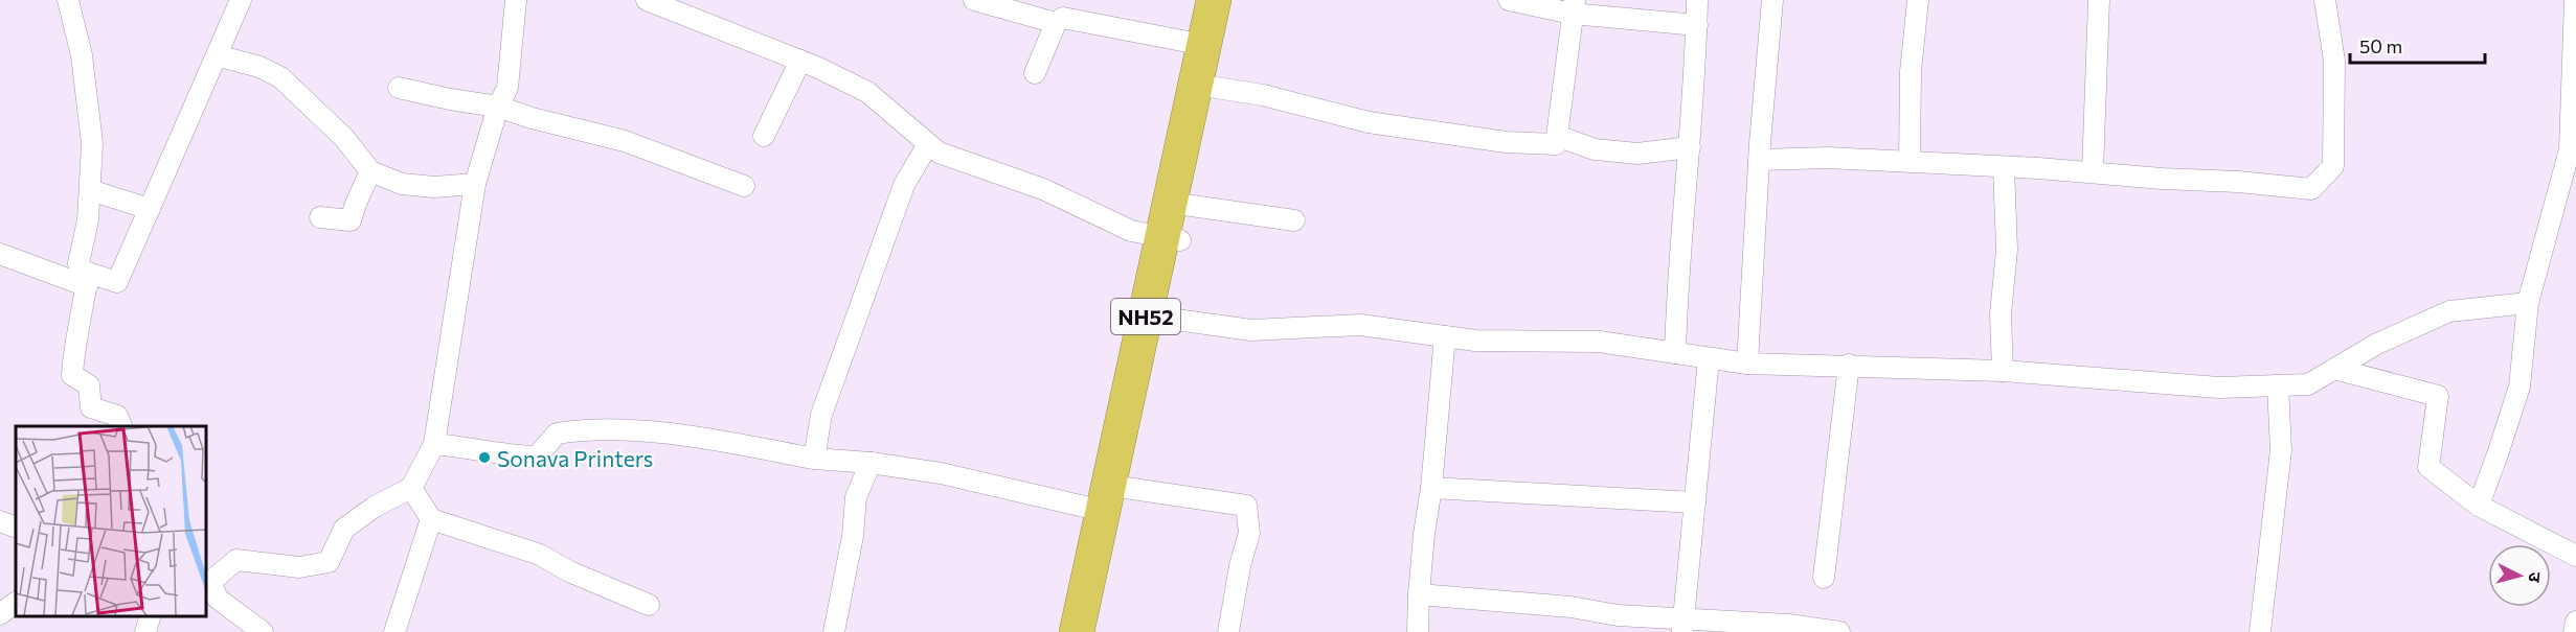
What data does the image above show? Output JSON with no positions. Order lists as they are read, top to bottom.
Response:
{
  "streets": {
    "highway": ["NH52"]
  },
  "places": ["Sonava Printers"],
  "scale_bar": "50 m",
  "north": "right"
}
